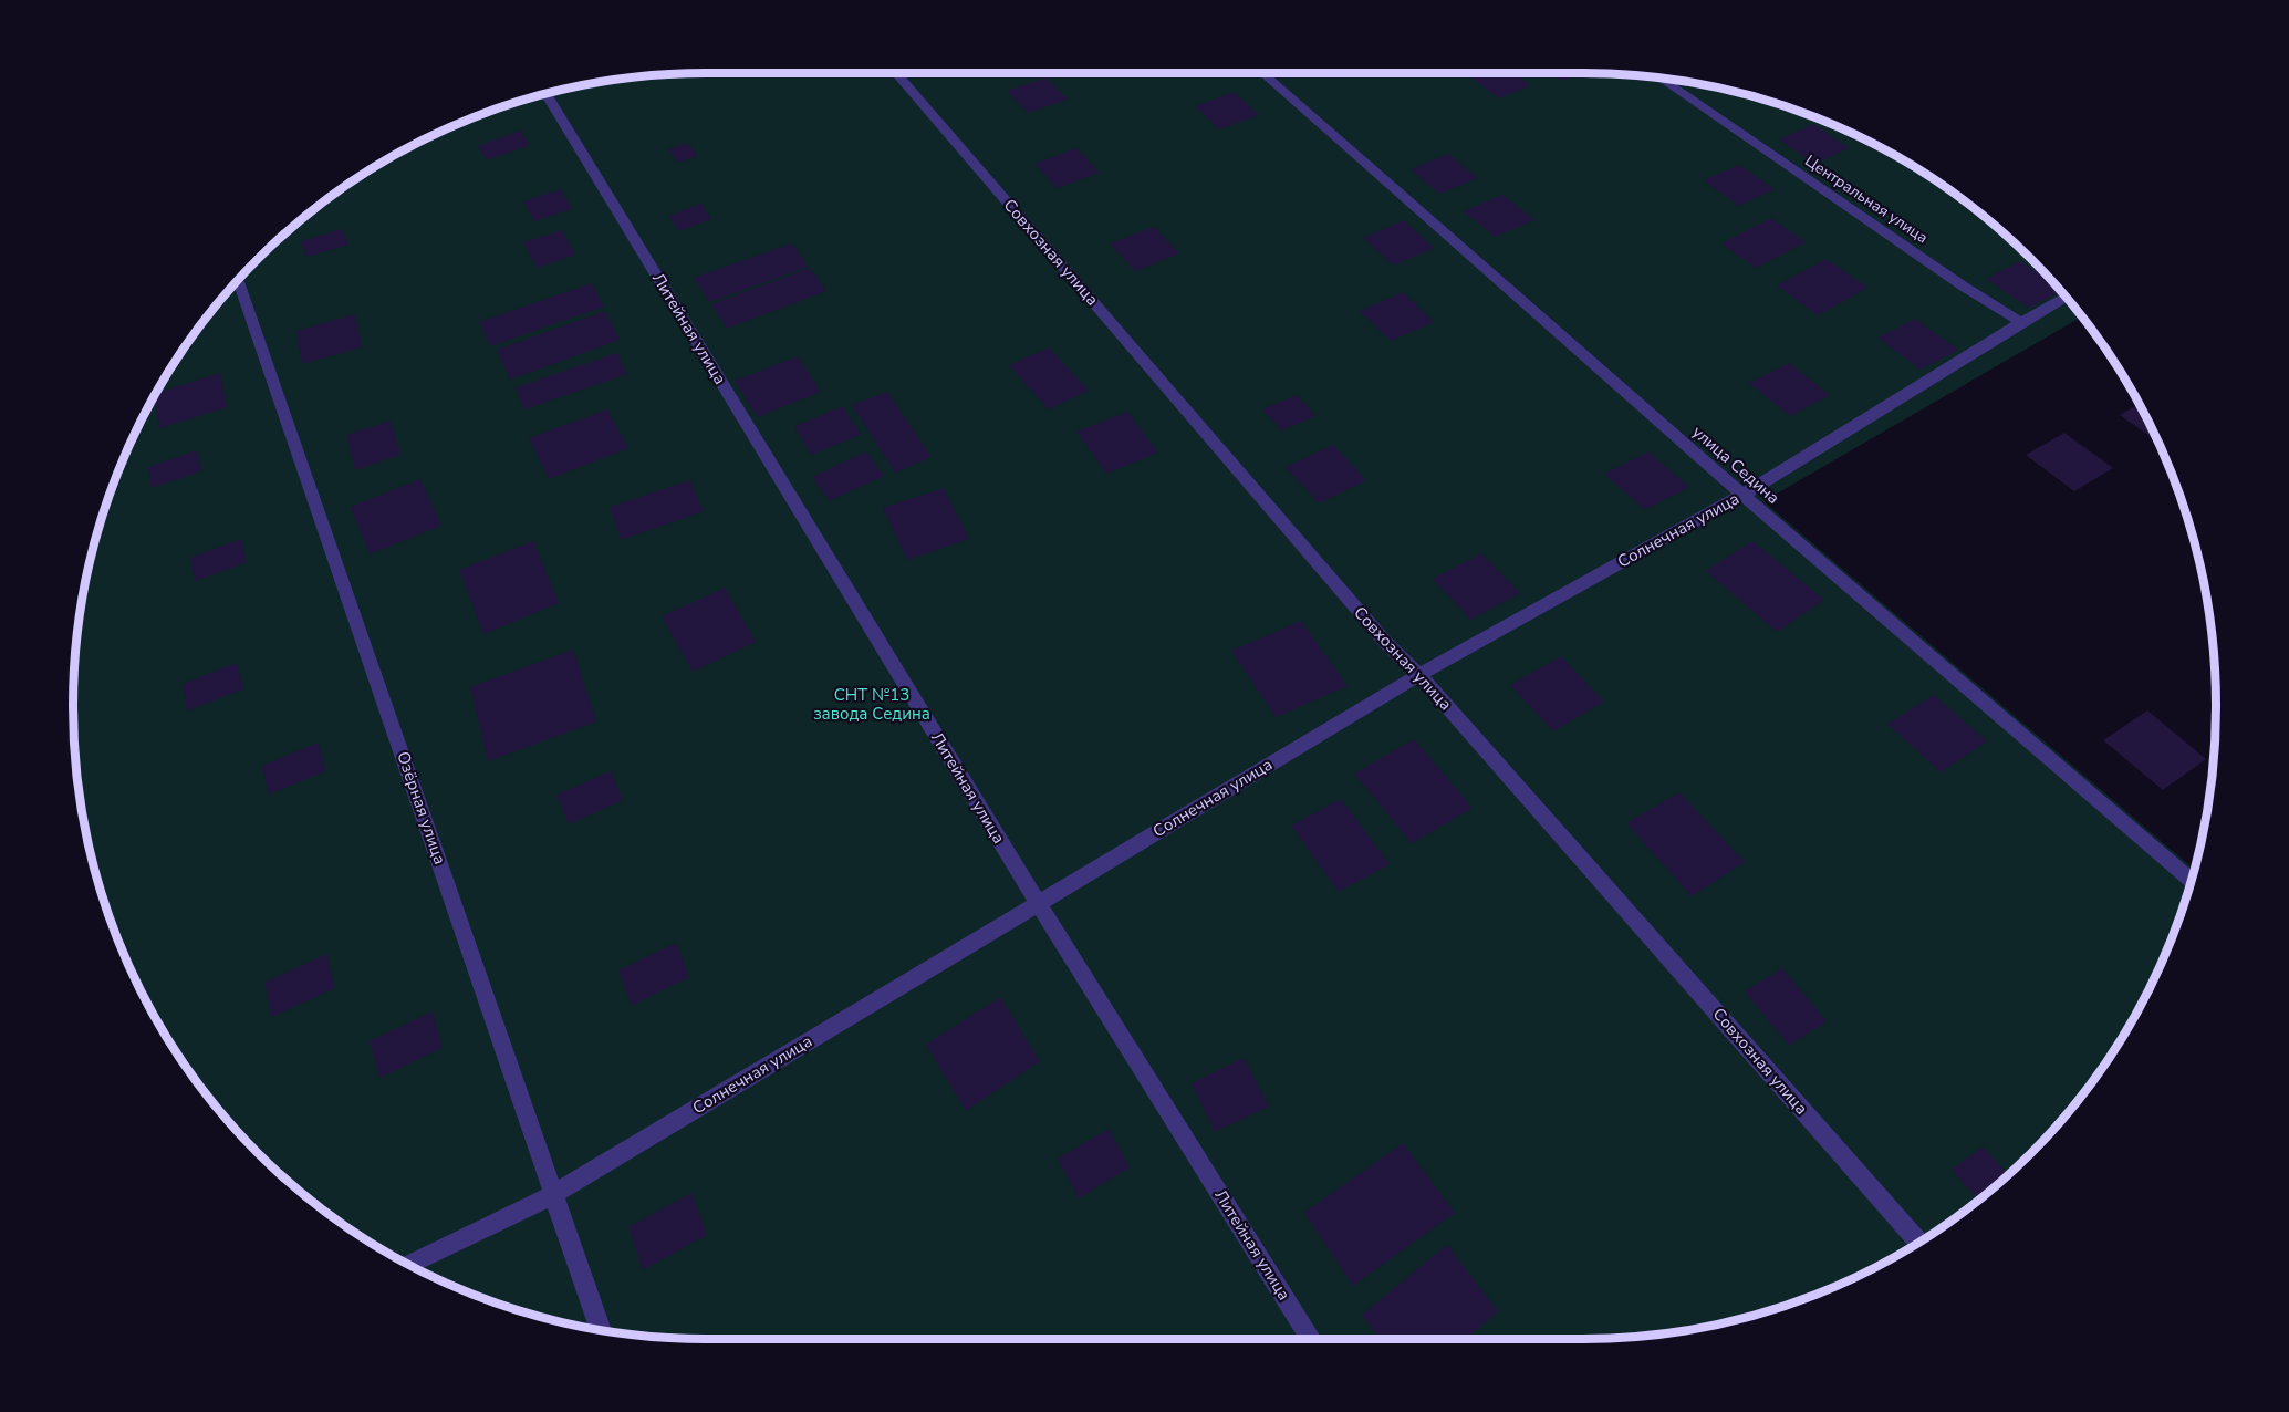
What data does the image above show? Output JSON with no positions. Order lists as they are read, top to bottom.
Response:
{
  "streets": {
    "street": [
      "Центральная улица",
      "Совхозная улица",
      "Литейная улица",
      "улица Седина",
      "Солнечная улица",
      "Озёрная улица"
    ]
  },
  "crossings": [
    ["Центральная улица", "Солнечная улица"],
    ["Совхозная улица", "Солнечная улица"],
    ["Литейная улица", "Солнечная улица"],
    ["улица Седина", "Солнечная улица"],
    ["Солнечная улица", "Озёрная улица"]
  ],
  "parks": ["СНТ №13 завода Седина"]
}
